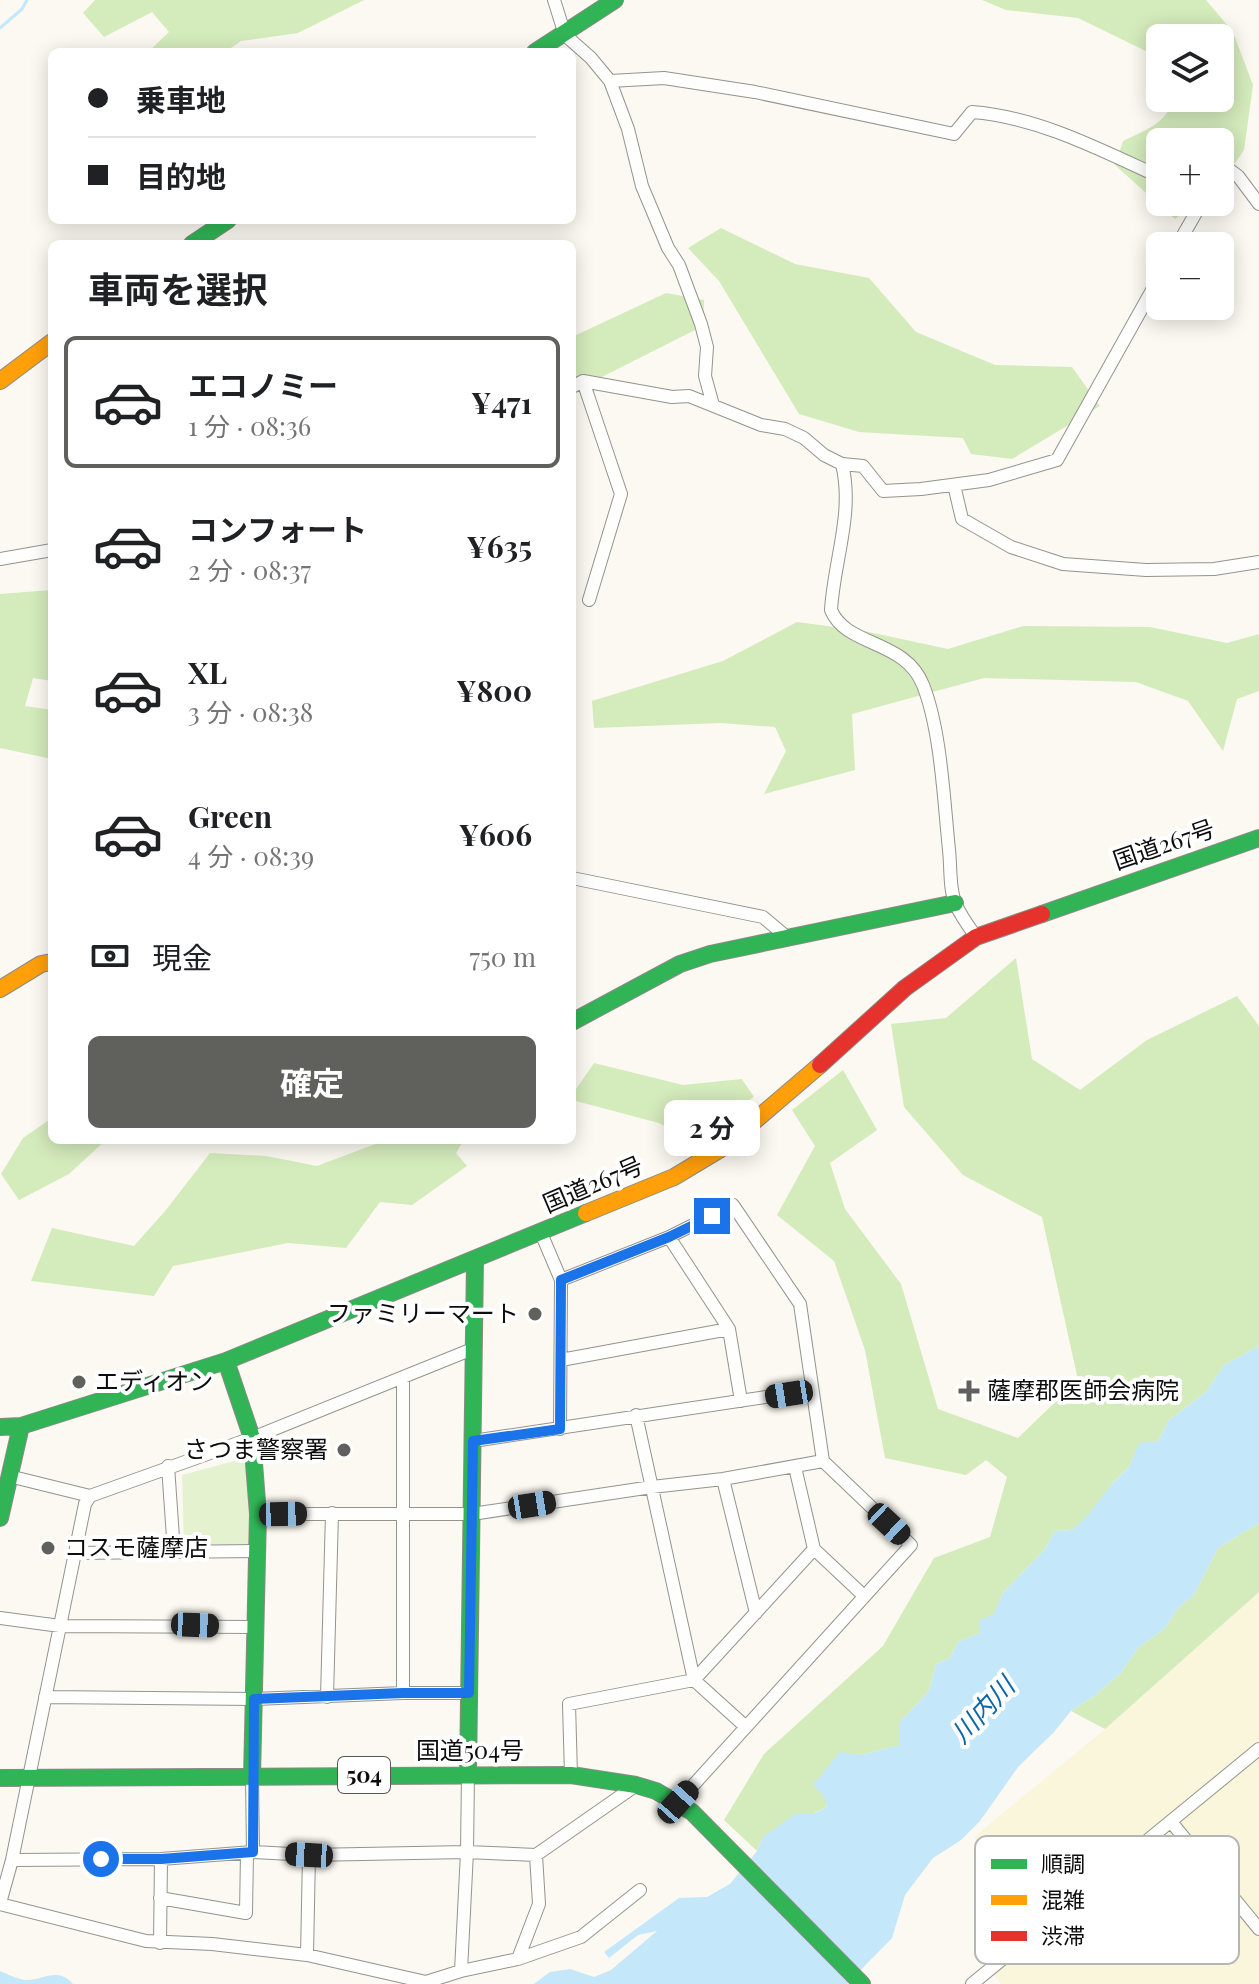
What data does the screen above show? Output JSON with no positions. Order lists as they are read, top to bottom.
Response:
{
  "streets": {
    "main road": ["国道267号", "国道504号", "504"]
  },
  "water": ["川内川"],
  "places": {
    "other": [
      "ファミリーマート",
      "エディオン",
      "さつま警察署",
      "コスモ薩摩店"
    ],
    "health": ["薩摩郡医師会病院"]
  },
  "legend": ["順調", "混雑", "渋滞"],
  "page": {
    "map_buttons": ["+", "−"],
    "banner": ["乗車地", "目的地"],
    "heading": "車両を選択",
    "list": [
      {
        "name": "エコノミー",
        "note": "1 分 · 08:36",
        "value": "¥471"
      },
      {
        "name": "コンフォート",
        "note": "2 分 · 08:37",
        "value": "¥635"
      },
      {
        "name": "XL",
        "note": "3 分 · 08:38",
        "value": "¥800"
      },
      {
        "name": "Green",
        "note": "4 分 · 08:39",
        "value": "¥606"
      }
    ],
    "pay": ["現金", "750 m"],
    "buttons": "確定",
    "bubble": "2 分"
  }
}
